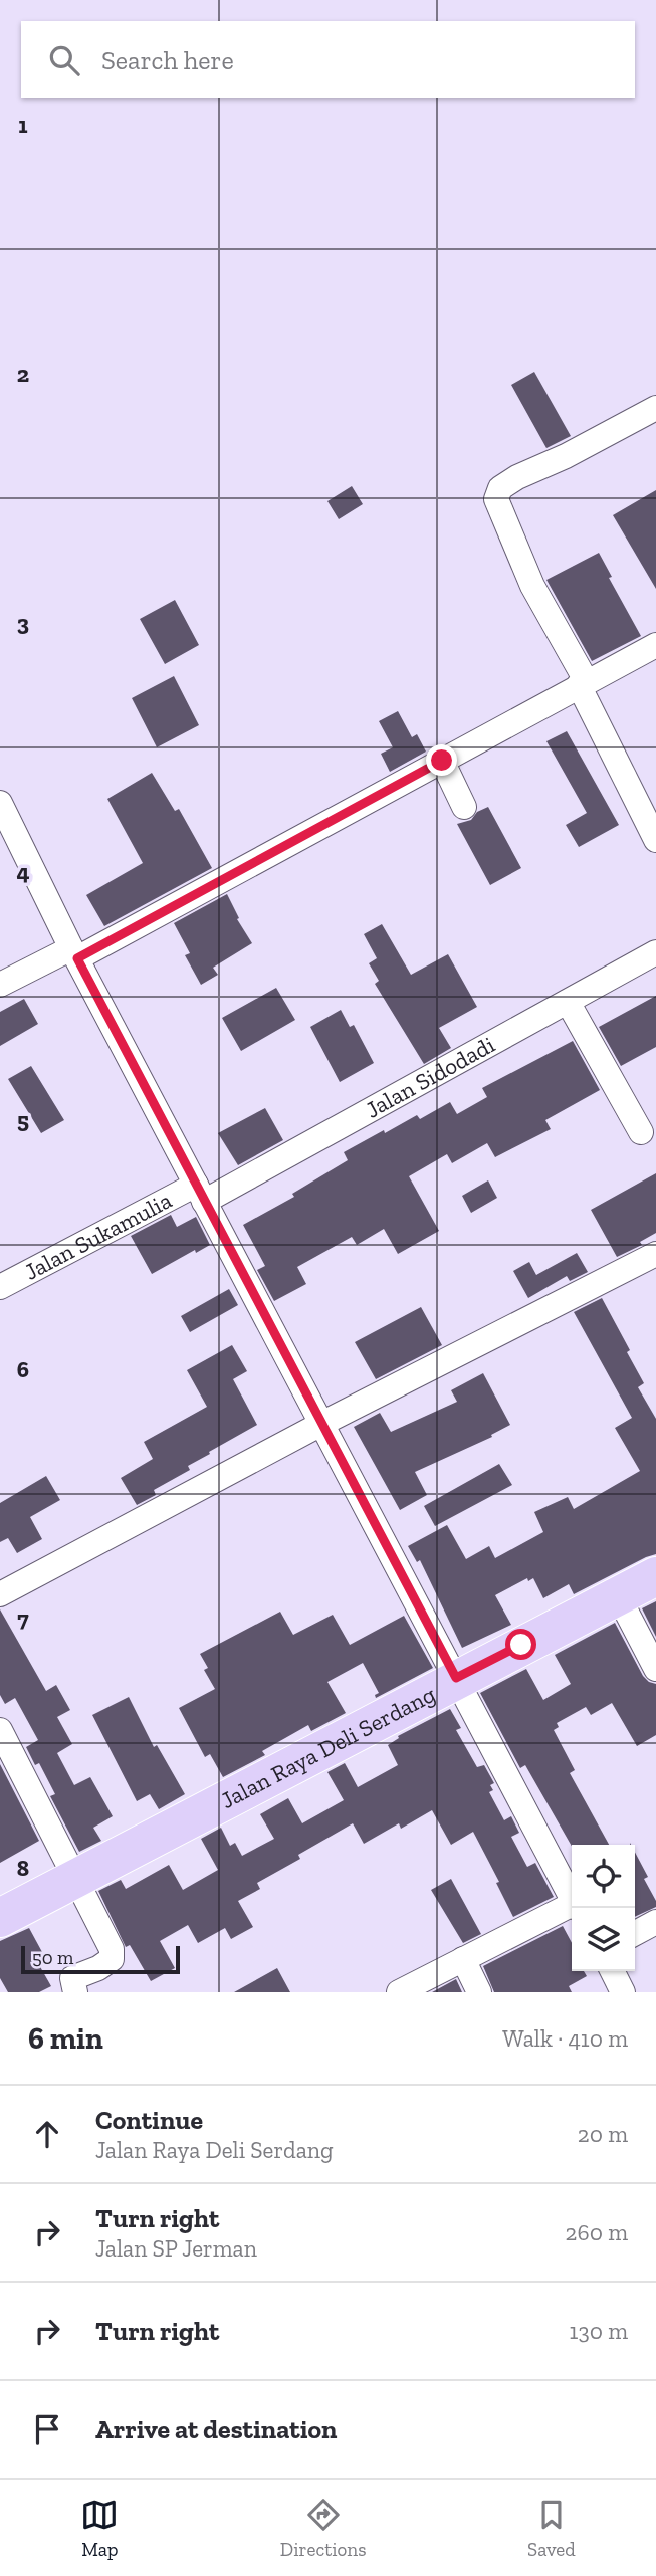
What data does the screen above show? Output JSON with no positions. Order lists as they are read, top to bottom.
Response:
{
  "streets": {
    "main road": ["Jalan Raya Deli Serdang"],
    "street": ["Jalan Sidodadi", "Jalan Sukamulia"]
  },
  "crossings": [
    ["Jalan Sidodadi", "Jalan Sukamulia"]
  ],
  "scale_bar": "50 m",
  "page": {
    "search": "Search here",
    "scale": "50 m",
    "heading": ["6 min", "Walk · 410 m"],
    "list": [
      ["Continue", "Jalan Raya Deli Serdang", "20 m"],
      ["Turn right", "Jalan SP Jerman", "260 m"],
      ["Turn right", "130 m"],
      "Arrive at destination"
    ],
    "nav": ["Map", "Directions", "Saved"]
  },
  "grid": {
    "rows": [
      "1",
      "2",
      "3",
      "4",
      "5",
      "6",
      "7",
      "8"
    ]
  }
}
